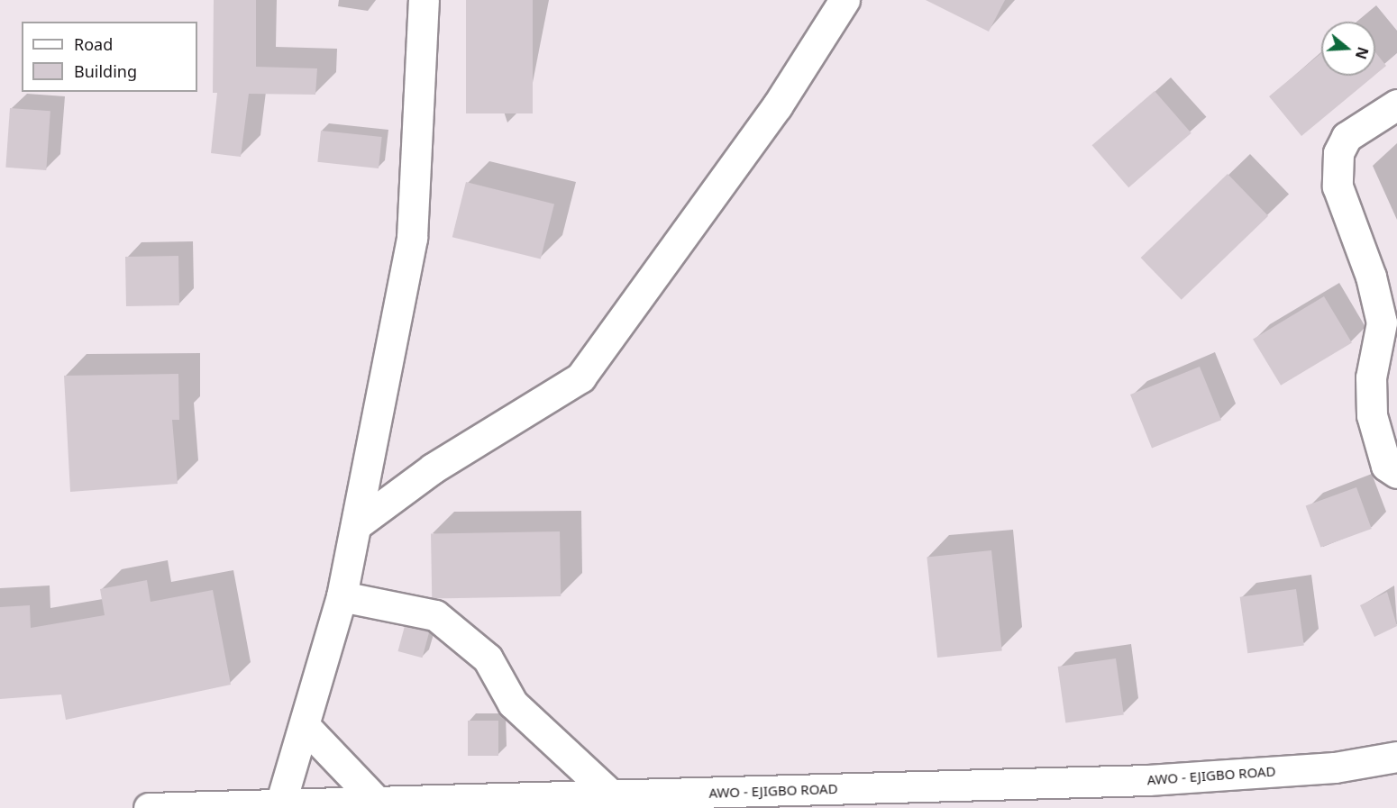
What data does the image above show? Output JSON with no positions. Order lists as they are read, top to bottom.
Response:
{
  "streets": {
    "street": ["AWO - EJIGBO ROAD"]
  },
  "legend": ["Road", "Building"],
  "north": "right"
}
